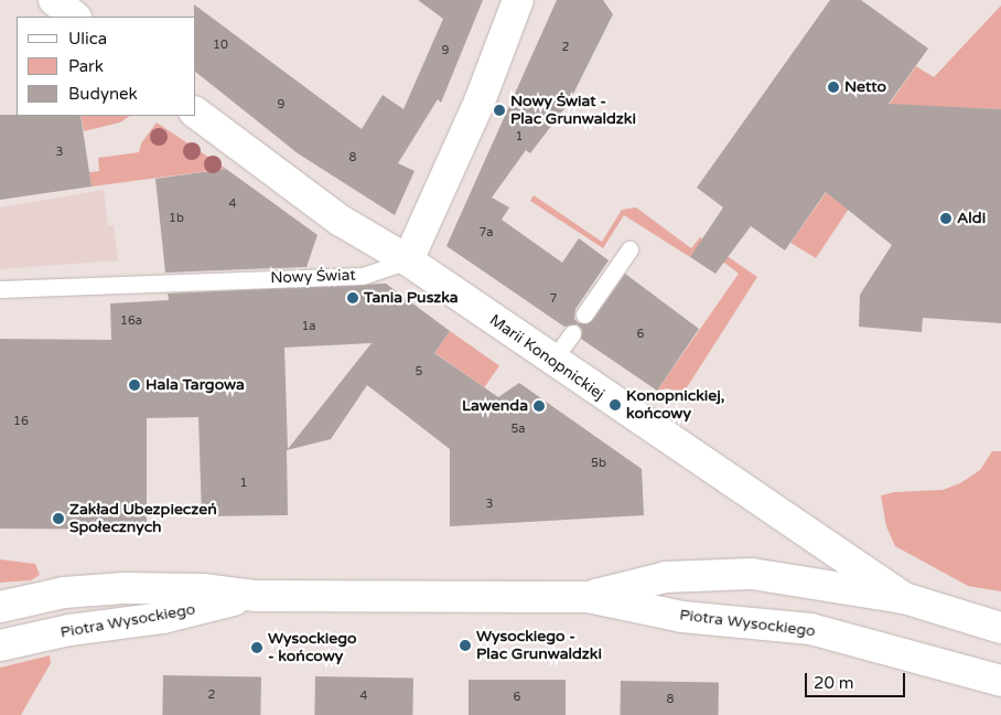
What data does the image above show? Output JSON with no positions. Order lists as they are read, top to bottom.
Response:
{
  "streets": {
    "street": ["Marii Konopnickiej", "Piotra Wysockiego"],
    "lane": ["Nowy Świat"]
  },
  "crossings": [
    ["Nowy Świat", "Marii Konopnickiej"],
    ["Marii Konopnickiej", "Piotra Wysockiego"]
  ],
  "places": [
    "Netto",
    "Nowy Świat - Plac Grunwaldzki",
    "Aldi",
    "Tania Puszka",
    "Hala Targowa",
    "Konopnickiej, końcowy",
    "Lawenda",
    "Zakład Ubezpieczeń Społecznych",
    "Wysockiego - Plac Grunwaldzki",
    "Wysockiego - końcowy"
  ],
  "house_numbers": [
    "10",
    "2",
    "9",
    "9",
    "1",
    "3",
    "8",
    "4",
    "1b",
    "7a",
    "7",
    "16a",
    "1a",
    "6",
    "5",
    "16",
    "5a",
    "5b",
    "1",
    "3",
    "2",
    "4",
    "6",
    "8"
  ],
  "legend": ["Ulica", "Park", "Budynek"],
  "scale_bar": "20 m"
}
